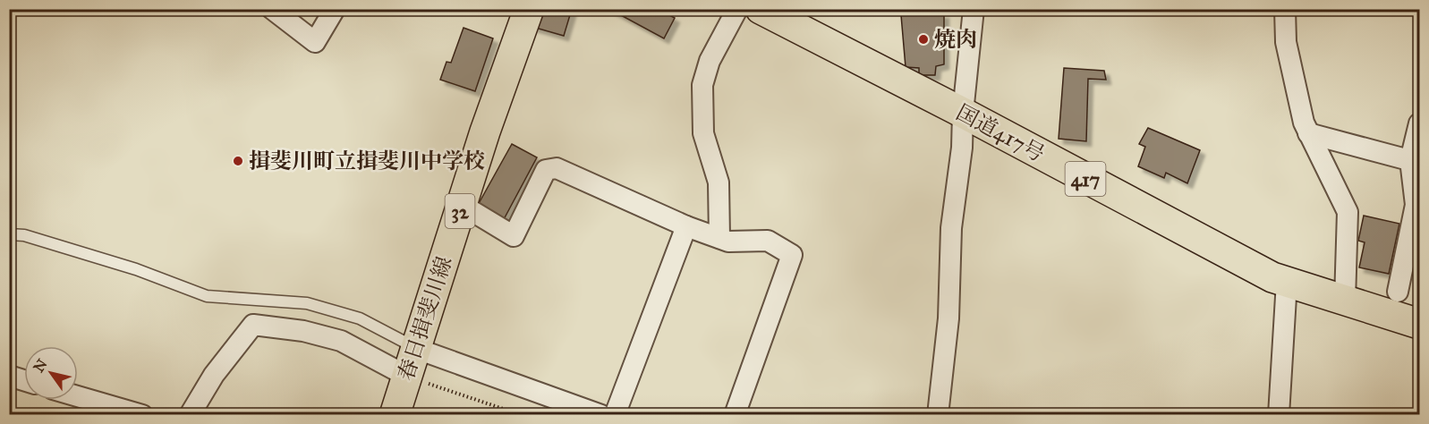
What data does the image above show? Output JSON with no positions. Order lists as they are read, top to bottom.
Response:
{
  "streets": {
    "main road": [
      "国道417号",
      "417",
      "32",
      "春日揖斐川線"
    ]
  },
  "places": ["焼肉", "揖斐川町立揖斐川中学校"],
  "north": "top left"
}
